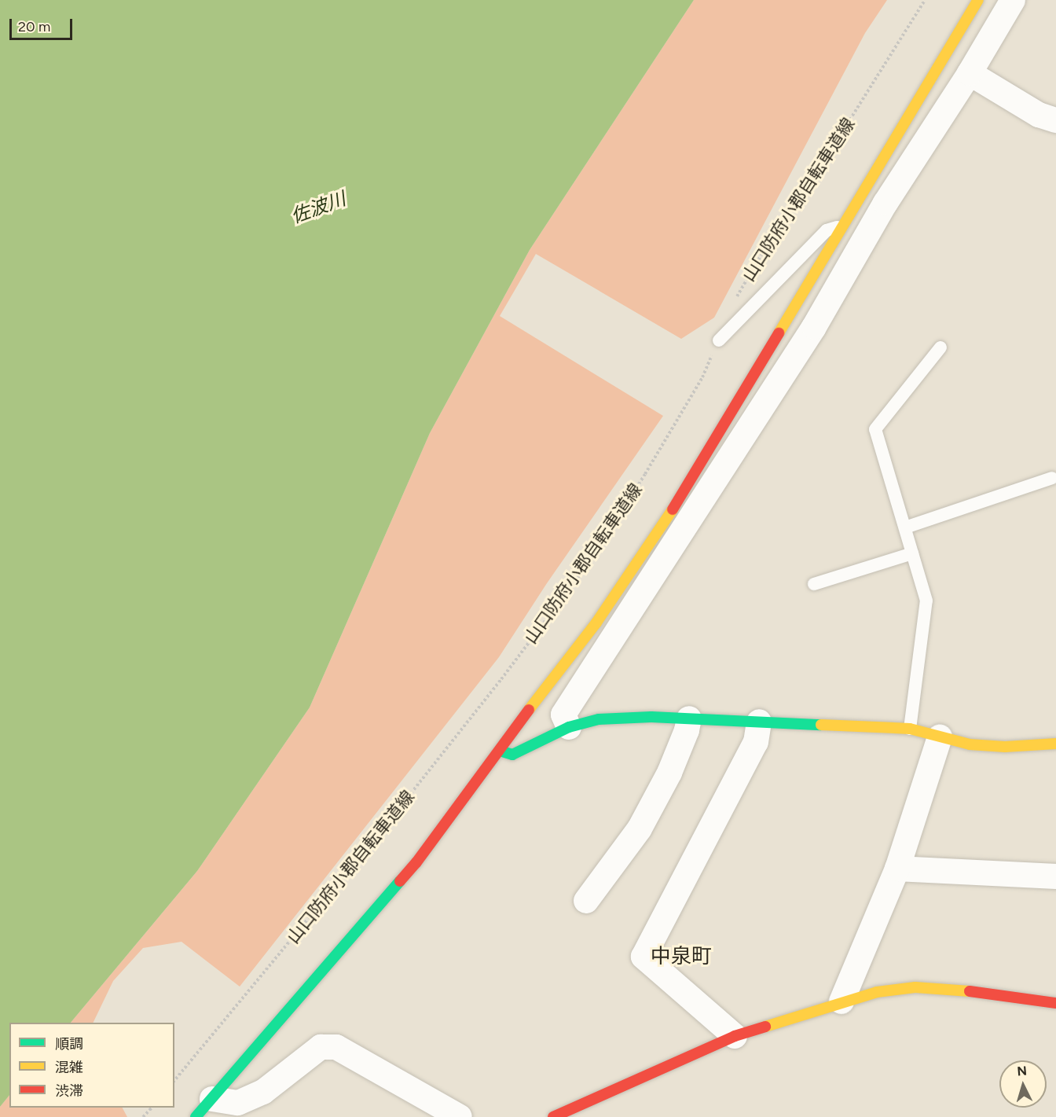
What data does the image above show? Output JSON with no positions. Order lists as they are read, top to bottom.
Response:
{
  "streets": {
    "path": ["山口防府小郡自転車道線"]
  },
  "districts": ["中泉町"],
  "water": ["佐波川"],
  "legend": ["順調", "混雑", "渋滞"],
  "scale_bar": "20 m",
  "north": "top"
}
